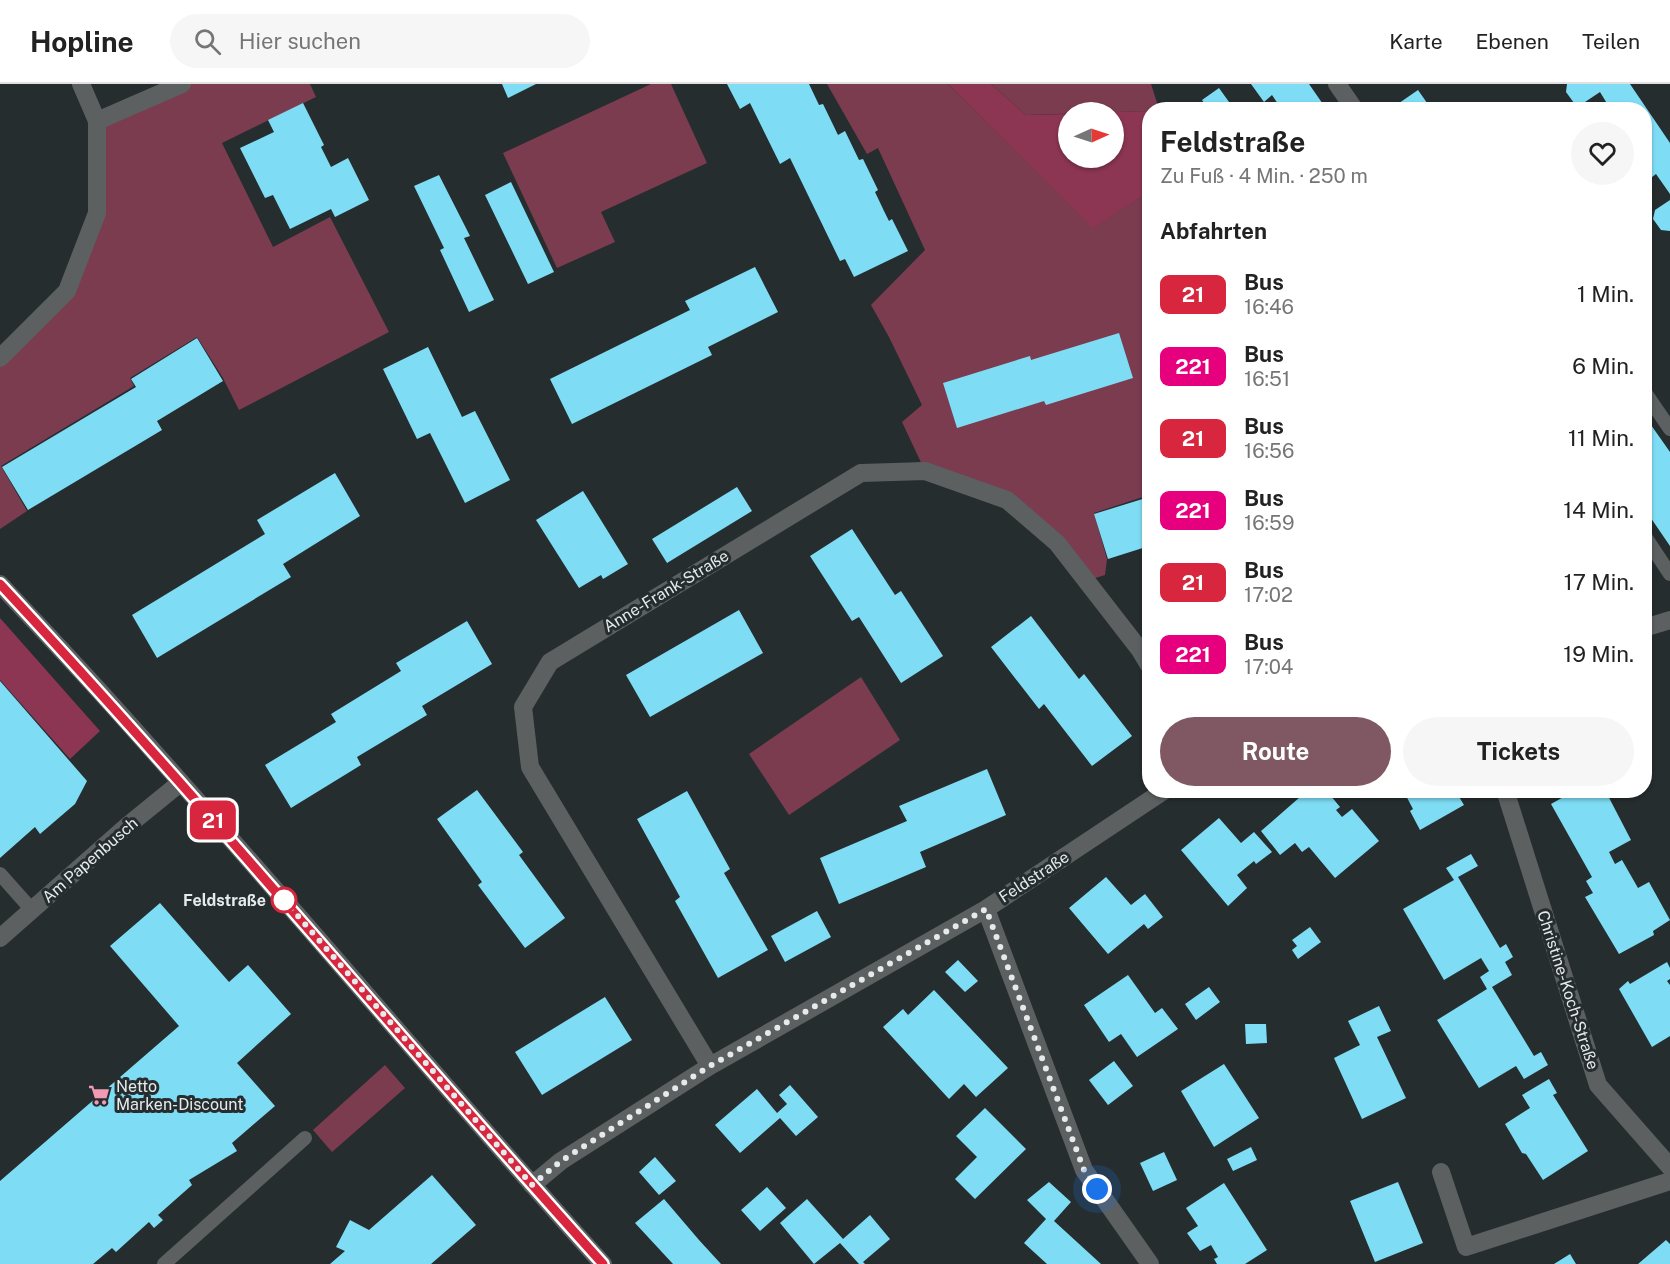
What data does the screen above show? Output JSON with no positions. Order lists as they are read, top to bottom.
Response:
{
  "streets": {
    "street": [
      "Anne-Frank-Straße",
      "Am Papenbusch",
      "Feldstraße",
      "Christine-Koch-Straße"
    ]
  },
  "crossings": [
    ["Anne-Frank-Straße", "Feldstraße"]
  ],
  "places": {
    "other": ["Feldstraße"],
    "supermarket": ["Netto Marken-Discount"]
  },
  "lines": ["bus line 21"],
  "north": "right",
  "page": {
    "header": "Hopline",
    "search": "Hier suchen",
    "nav": ["Karte", "Ebenen", "Teilen"],
    "on_map": "21",
    "heading": [
      ["Feldstraße", "Zu Fuß · 4 Min. · 250 m"],
      "Abfahrten"
    ],
    "list": [
      {
        "mark": "21",
        "name": "Bus",
        "note": "16:46",
        "value": "1 Min."
      },
      {
        "mark": "221",
        "name": "Bus",
        "note": "16:51",
        "value": "6 Min."
      },
      {
        "mark": "21",
        "name": "Bus",
        "note": "16:56",
        "value": "11 Min."
      },
      {
        "mark": "221",
        "name": "Bus",
        "note": "16:59",
        "value": "14 Min."
      },
      {
        "mark": "21",
        "name": "Bus",
        "note": "17:02",
        "value": "17 Min."
      },
      {
        "mark": "221",
        "name": "Bus",
        "note": "17:04",
        "value": "19 Min."
      }
    ],
    "buttons": ["Route", "Tickets"]
  }
}
